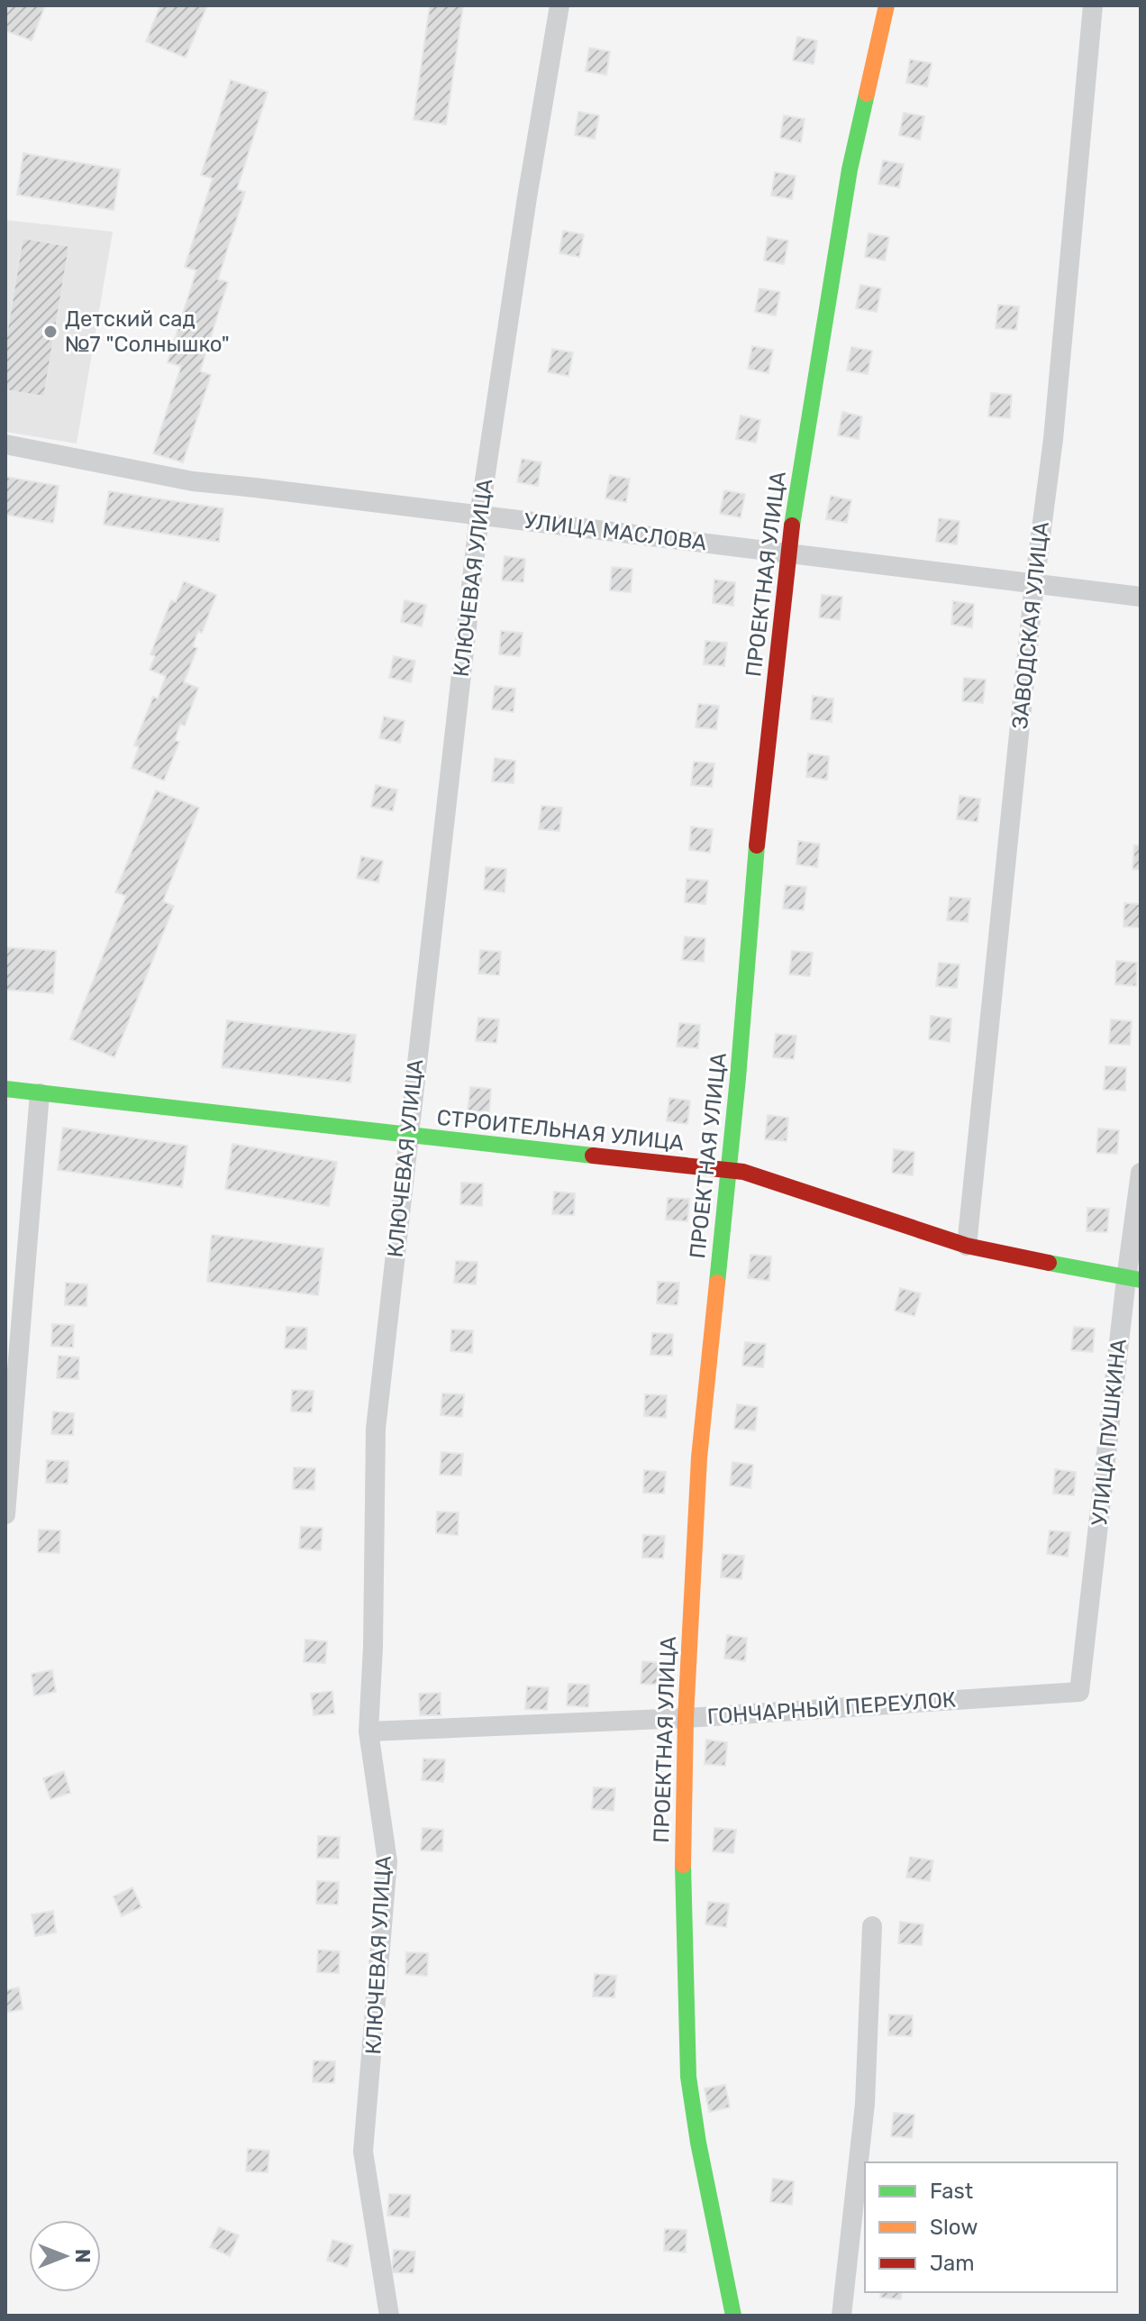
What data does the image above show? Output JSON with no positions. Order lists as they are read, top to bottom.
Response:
{
  "streets": {
    "street": [
      "УЛИЦА МАСЛОВА",
      "ПРОЕКТНАЯ УЛИЦА",
      "КЛЮЧЕВАЯ УЛИЦА",
      "ЗАВОДСКАЯ УЛИЦА",
      "СТРОИТЕЛЬНАЯ УЛИЦА",
      "УЛИЦА ПУШКИНА",
      "ГОНЧАРНЫЙ ПЕРЕУЛОК"
    ]
  },
  "crossings": [
    ["УЛИЦА МАСЛОВА", "ПРОЕКТНАЯ УЛИЦА"],
    ["УЛИЦА МАСЛОВА", "КЛЮЧЕВАЯ УЛИЦА"],
    ["УЛИЦА МАСЛОВА", "ЗАВОДСКАЯ УЛИЦА"],
    ["ПРОЕКТНАЯ УЛИЦА", "СТРОИТЕЛЬНАЯ УЛИЦА"],
    ["ПРОЕКТНАЯ УЛИЦА", "ГОНЧАРНЫЙ ПЕРЕУЛОК"],
    ["КЛЮЧЕВАЯ УЛИЦА", "СТРОИТЕЛЬНАЯ УЛИЦА"],
    ["КЛЮЧЕВАЯ УЛИЦА", "ГОНЧАРНЫЙ ПЕРЕУЛОК"],
    ["ЗАВОДСКАЯ УЛИЦА", "СТРОИТЕЛЬНАЯ УЛИЦА"],
    ["СТРОИТЕЛЬНАЯ УЛИЦА", "УЛИЦА ПУШКИНА"],
    ["УЛИЦА ПУШКИНА", "ГОНЧАРНЫЙ ПЕРЕУЛОК"]
  ],
  "places": ["Детский сад №7 \"Солнышко\""],
  "legend": ["Fast", "Slow", "Jam"],
  "north": "right"
}
